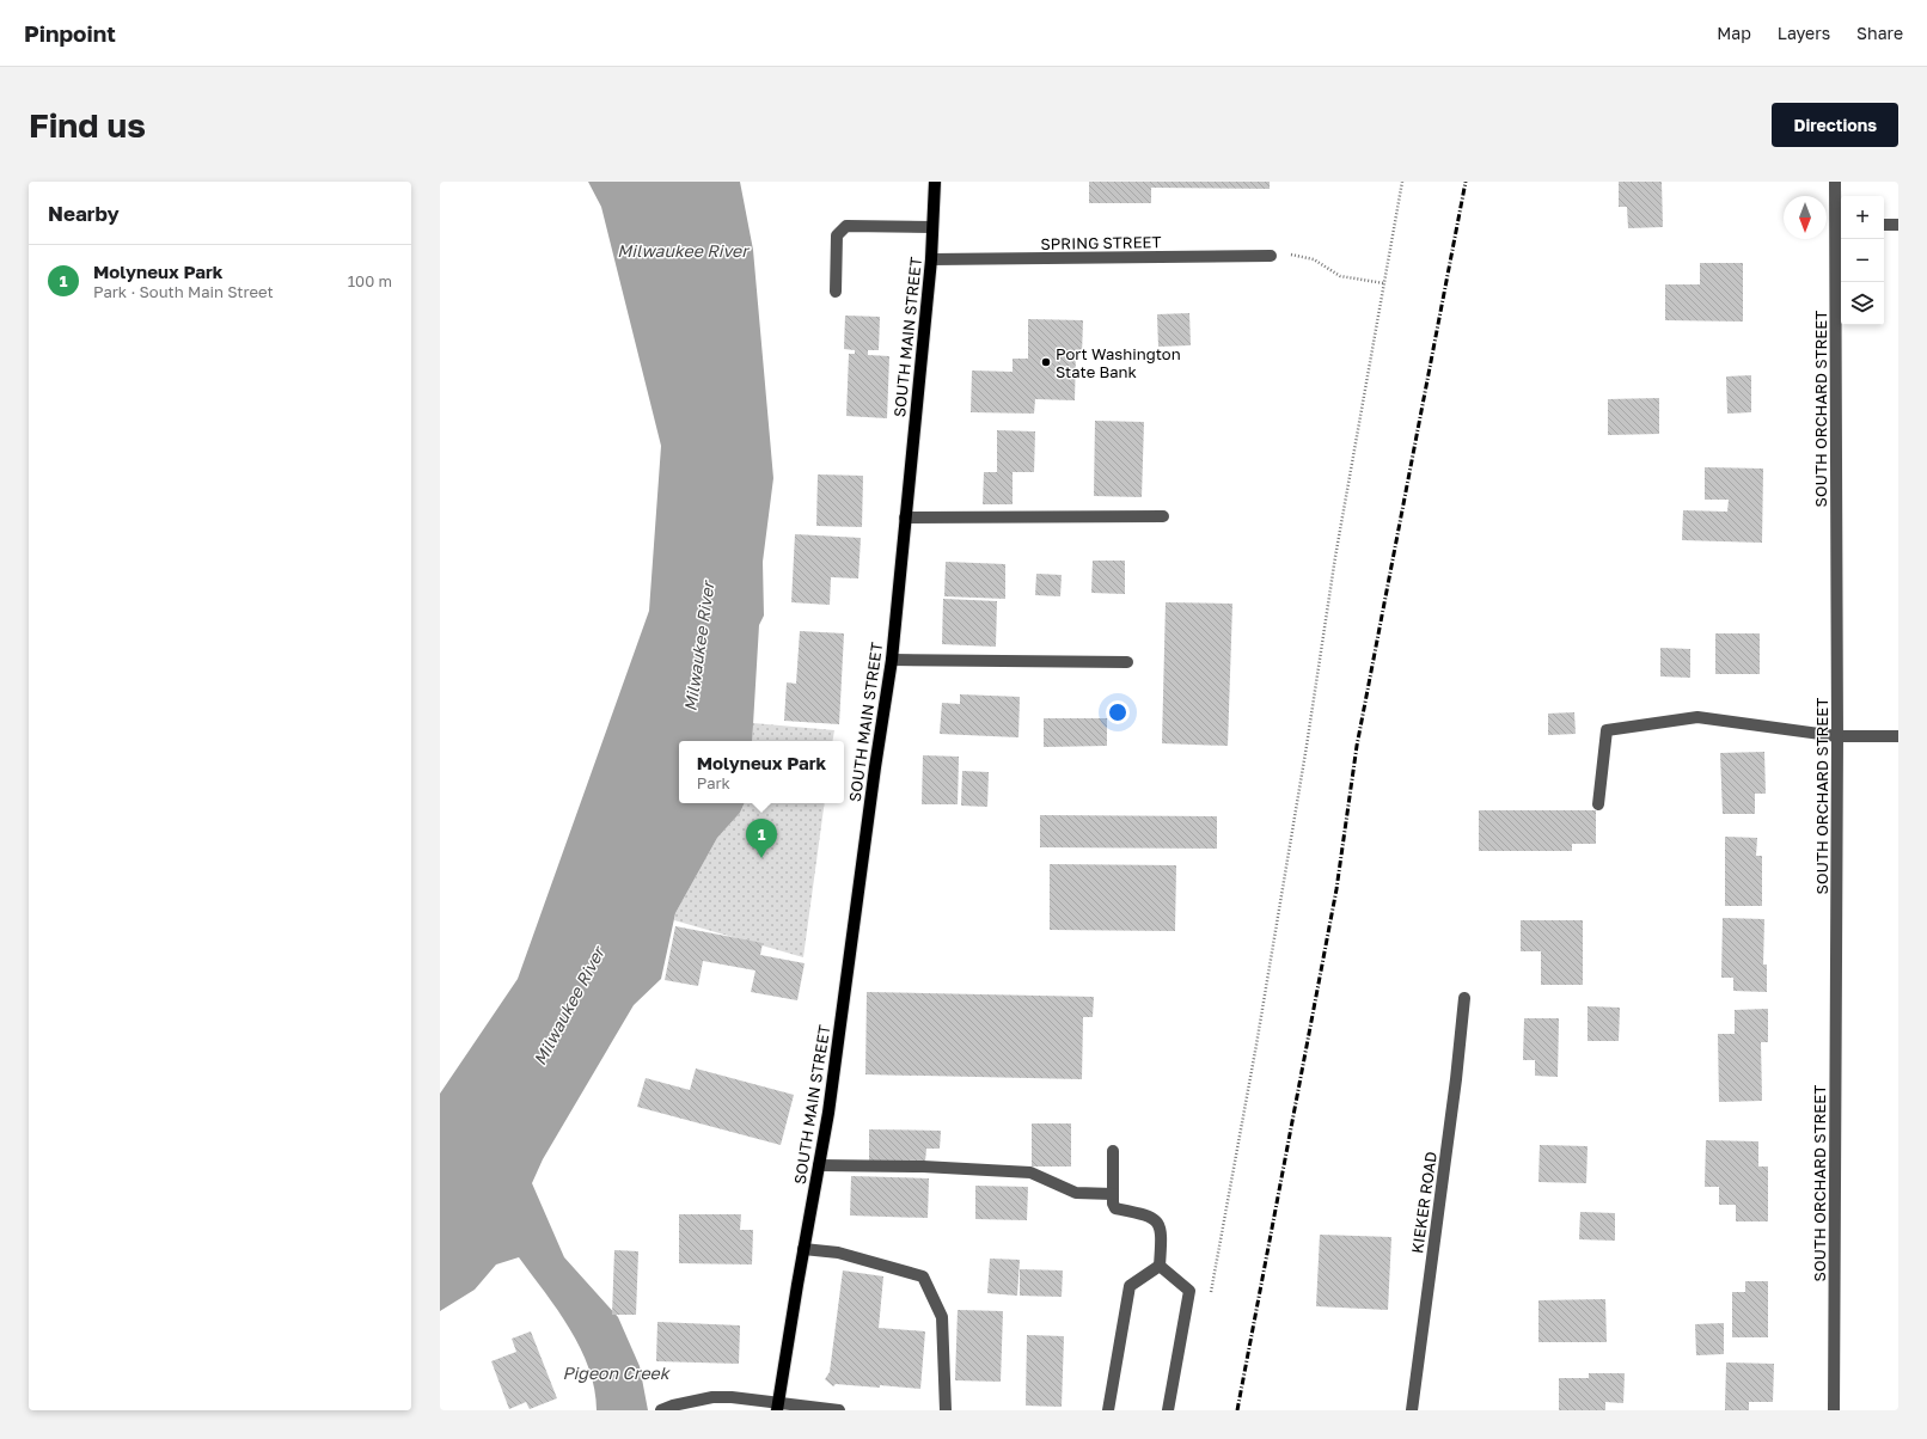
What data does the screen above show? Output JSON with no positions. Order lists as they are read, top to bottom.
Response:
{
  "streets": {
    "main road": ["SOUTH MAIN STREET"],
    "street": ["SPRING STREET", "SOUTH ORCHARD STREET", "KIEKER ROAD"]
  },
  "crossings": [
    ["SPRING STREET", "SOUTH MAIN STREET"]
  ],
  "water": ["Milwaukee River", "Pigeon Creek"],
  "places": ["Port Washington State Bank"],
  "north": "bottom",
  "page": {
    "header": "Pinpoint",
    "nav": ["Map", "Layers", "Share"],
    "buttons": "Directions",
    "title": "Find us",
    "heading": "Nearby",
    "map_buttons": ["+", "−"],
    "list": [
      {
        "mark": "1",
        "name": "Molyneux Park",
        "note": "Park · South Main Street",
        "value": "100 m"
      }
    ],
    "popup": ["Molyneux Park", "Park"],
    "pins": "1"
  }
}
